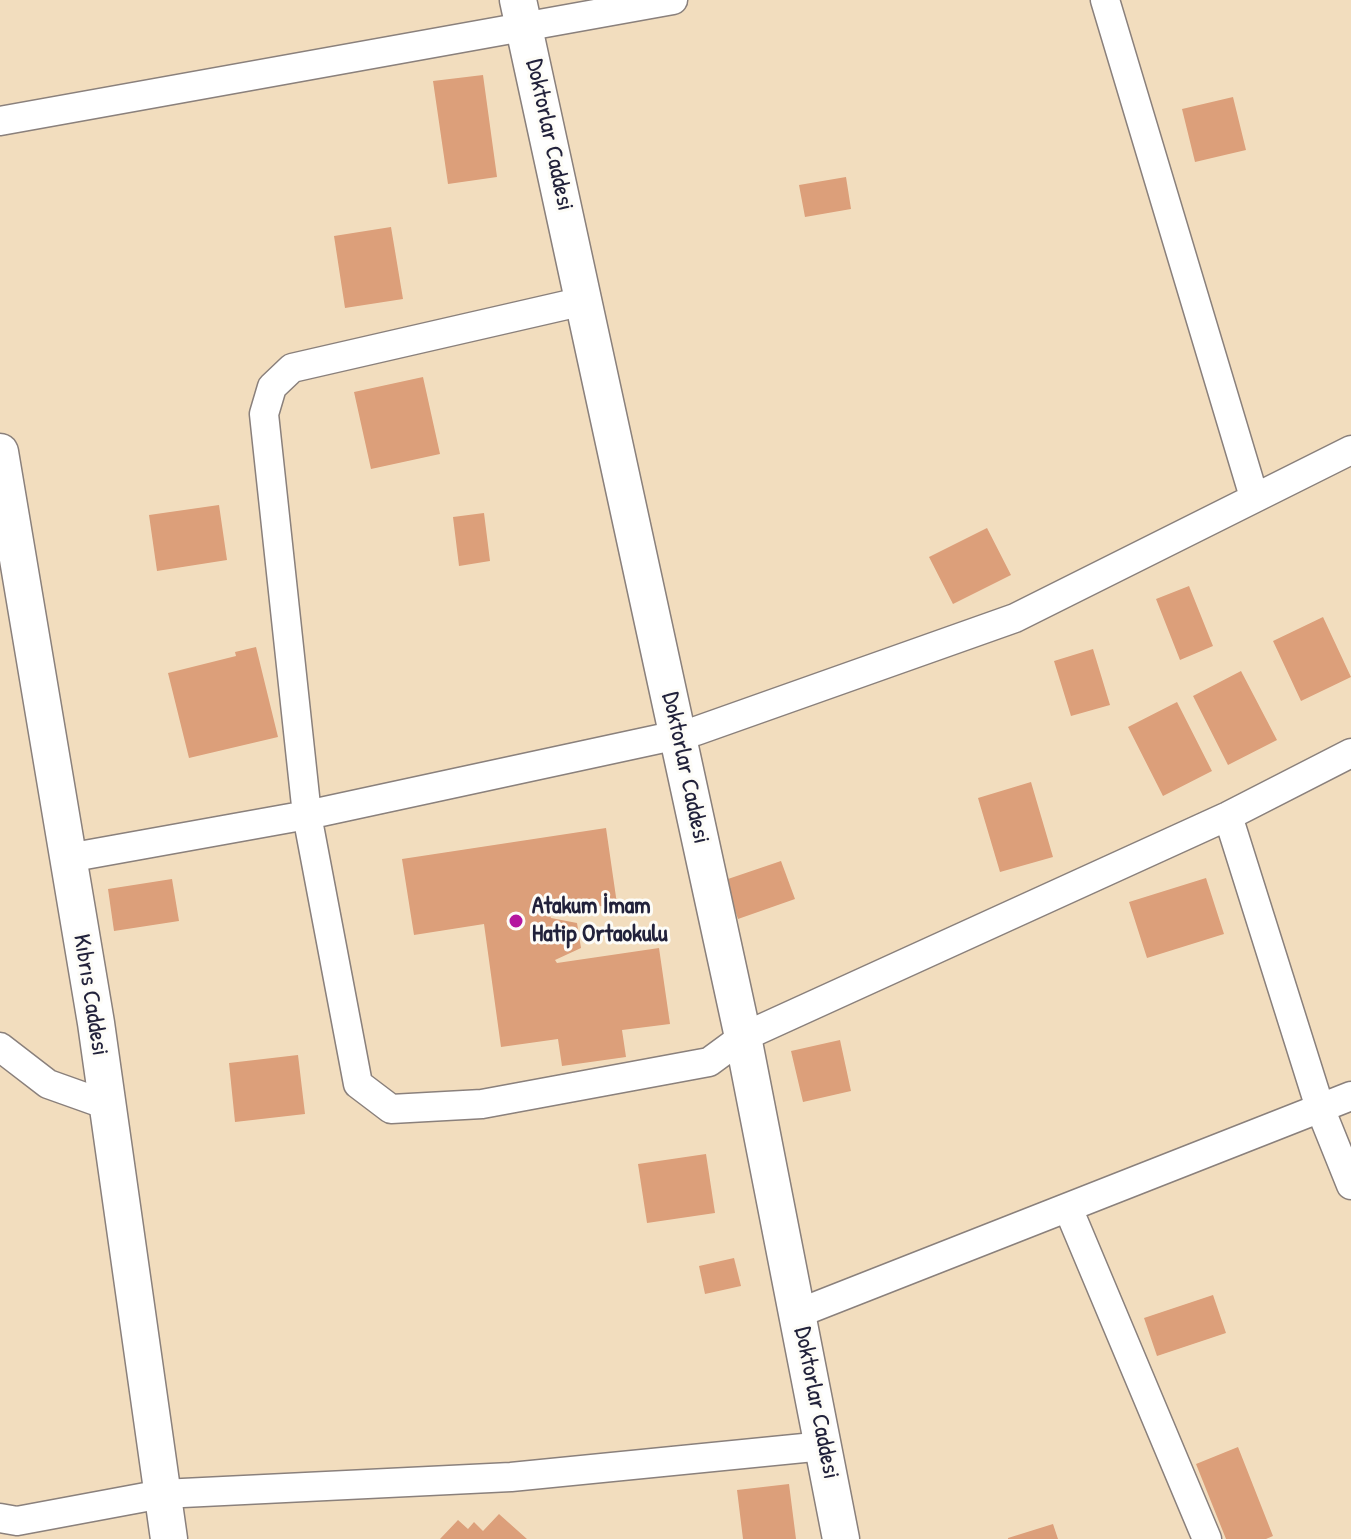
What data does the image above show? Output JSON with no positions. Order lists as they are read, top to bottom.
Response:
{
  "streets": {
    "street": ["Doktorlar Caddesi", "Kıbrıs Caddesi"]
  },
  "places": ["Atakum İmam Hatip Ortaokulu"]
}
